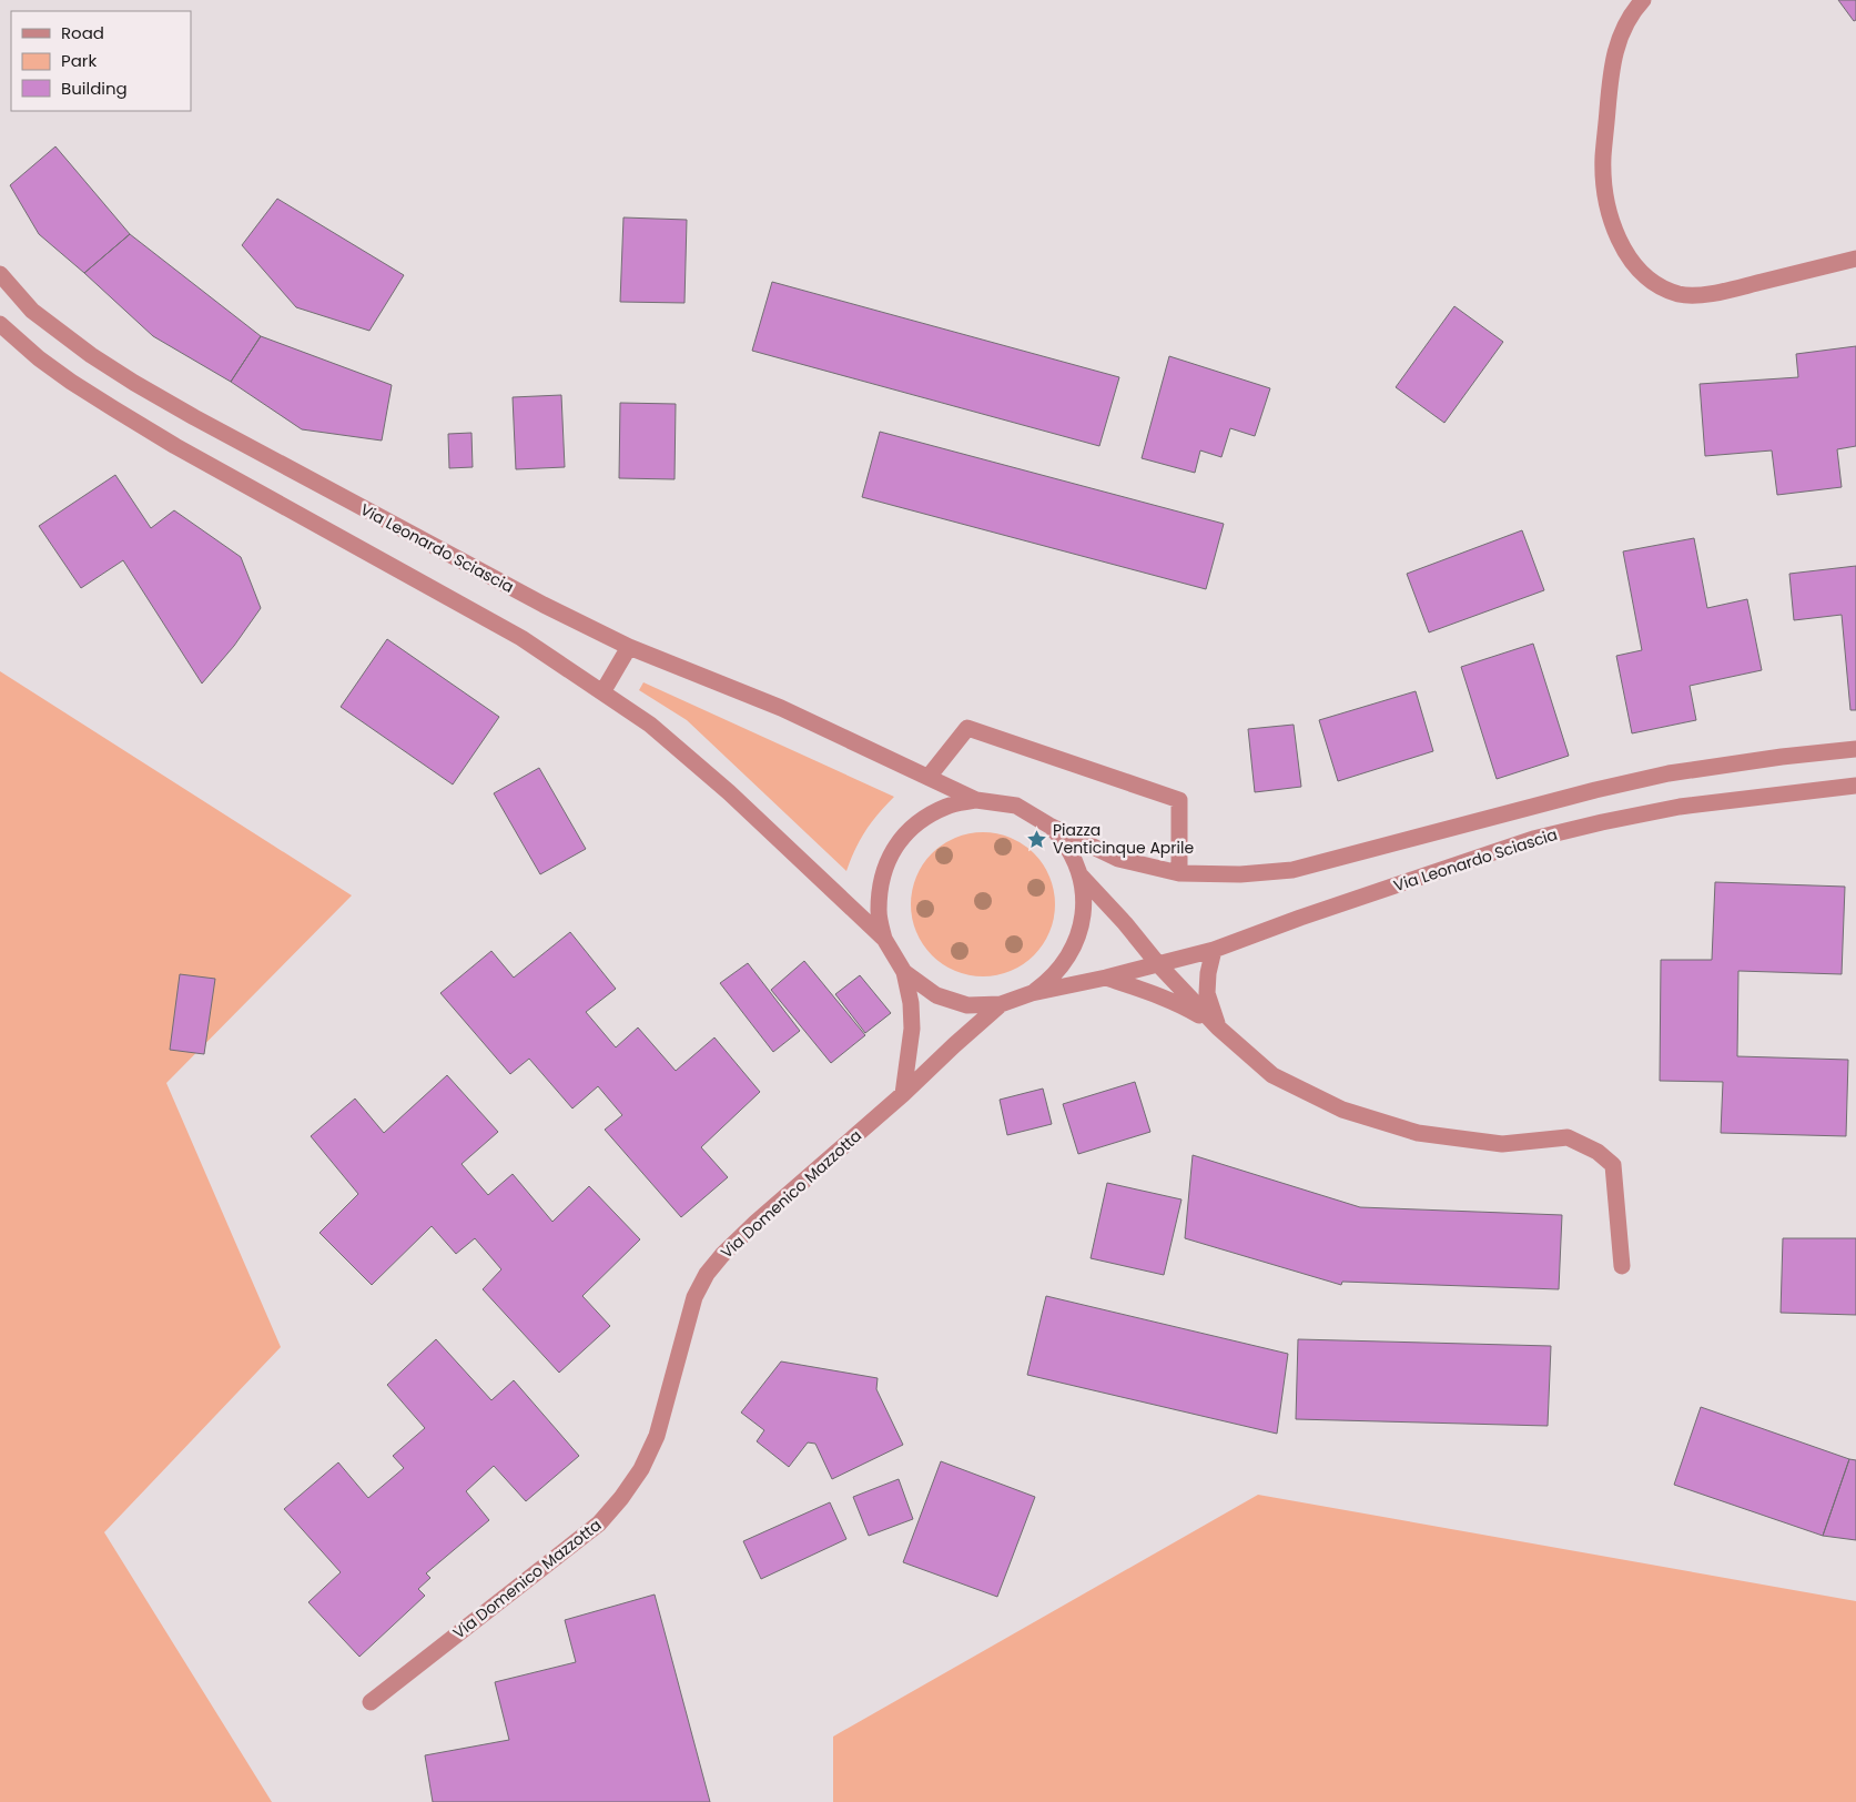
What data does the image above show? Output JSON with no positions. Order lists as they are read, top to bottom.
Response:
{
  "streets": {
    "street": ["Via Leonardo Sciascia", "Via Domenico Mazzotta"]
  },
  "places": {
    "place": ["Piazza Venticinque Aprile"]
  },
  "legend": ["Road", "Park", "Building"]
}
